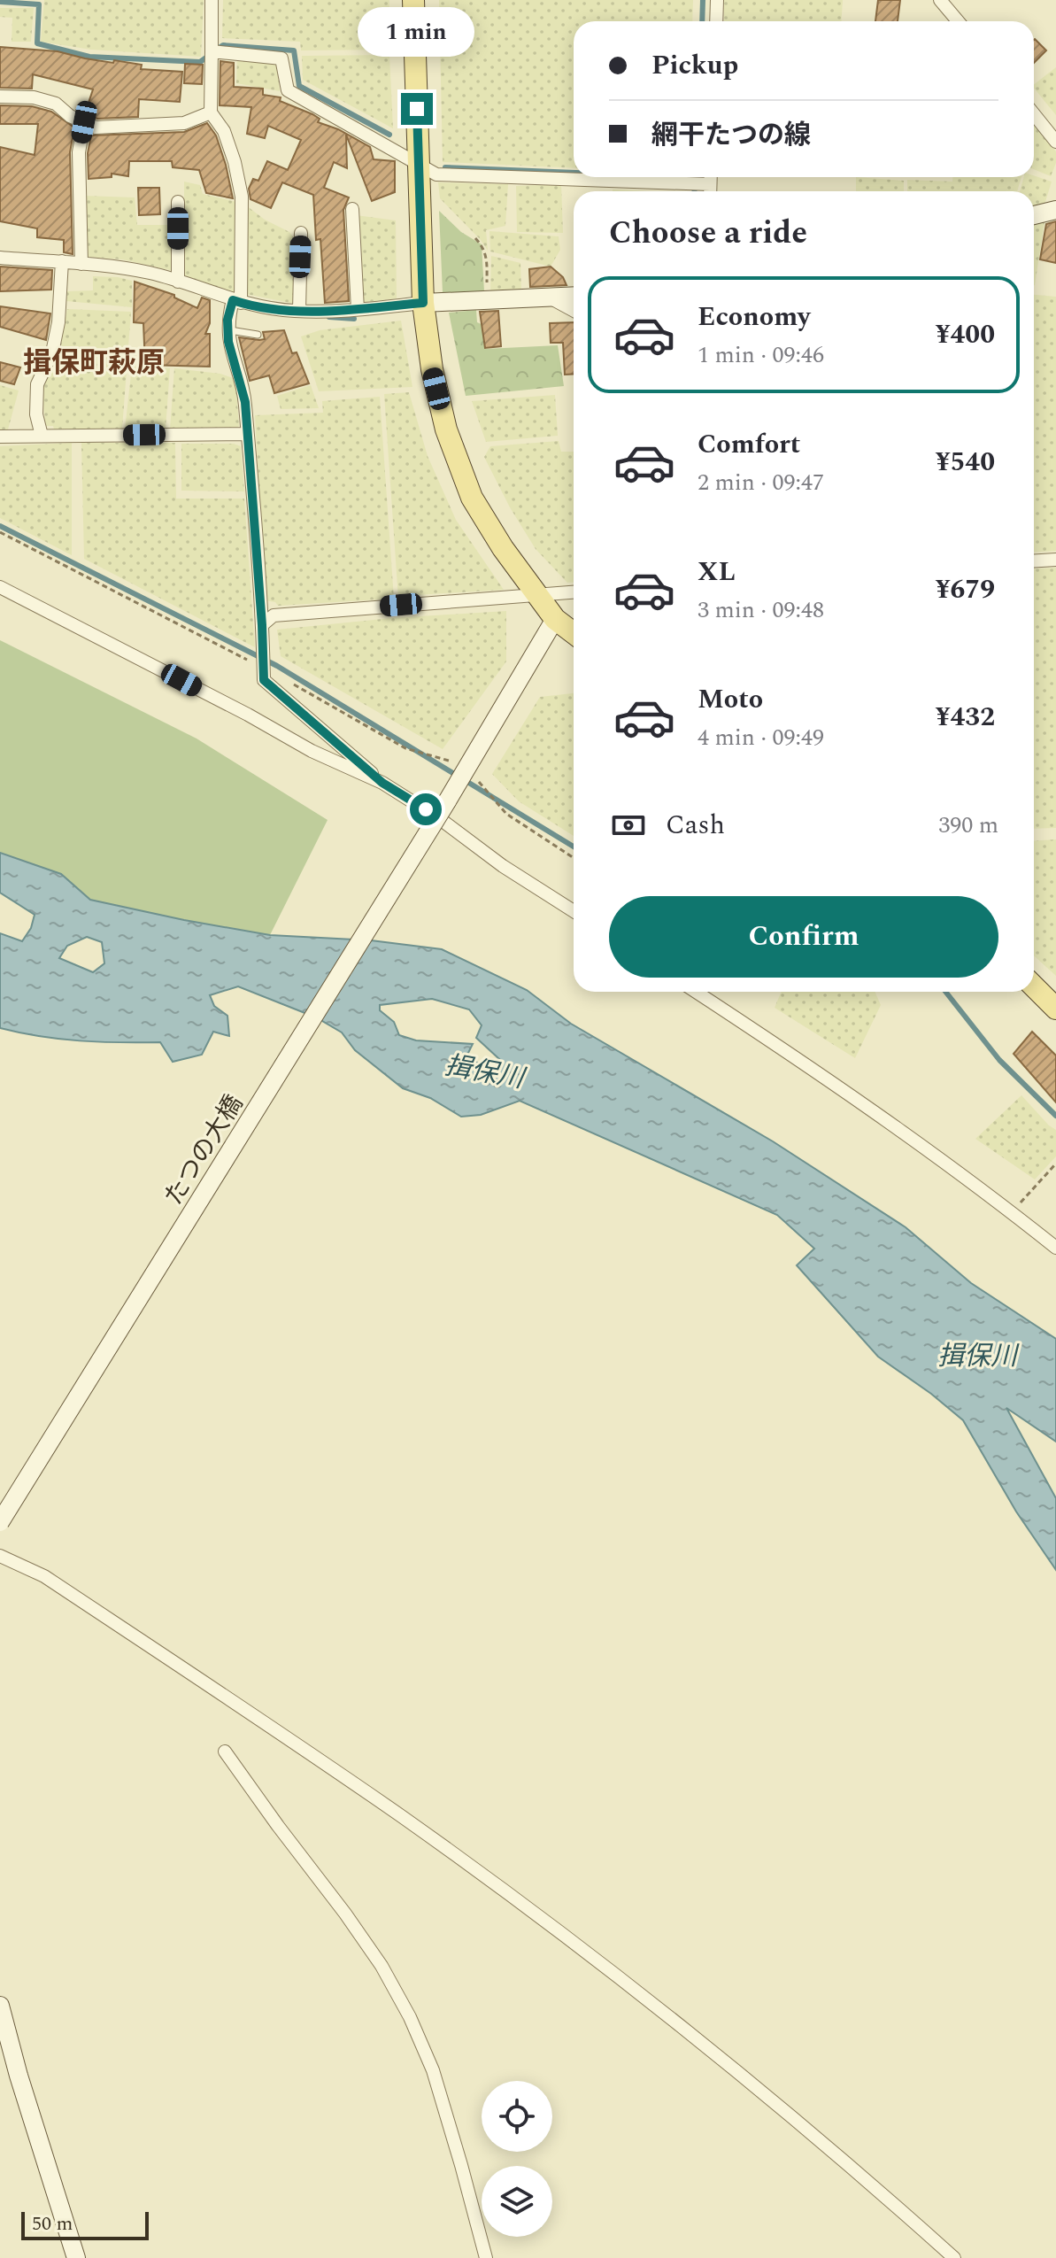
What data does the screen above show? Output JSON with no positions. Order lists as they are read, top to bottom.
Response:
{
  "streets": {
    "street": ["たつの大橋"]
  },
  "districts": ["揖保町萩原"],
  "water": ["揖保川"],
  "scale_bar": "50 m",
  "page": {
    "bubble": "1 min",
    "banner": ["Pickup", "網干たつの線"],
    "heading": "Choose a ride",
    "list": [
      {
        "name": "Economy",
        "note": "1 min · 09:46",
        "value": "¥400"
      },
      {
        "name": "Comfort",
        "note": "2 min · 09:47",
        "value": "¥540"
      },
      {
        "name": "XL",
        "note": "3 min · 09:48",
        "value": "¥679"
      },
      {
        "name": "Moto",
        "note": "4 min · 09:49",
        "value": "¥432"
      }
    ],
    "pay": ["Cash", "390 m"],
    "buttons": "Confirm",
    "scale": "50 m"
  }
}
